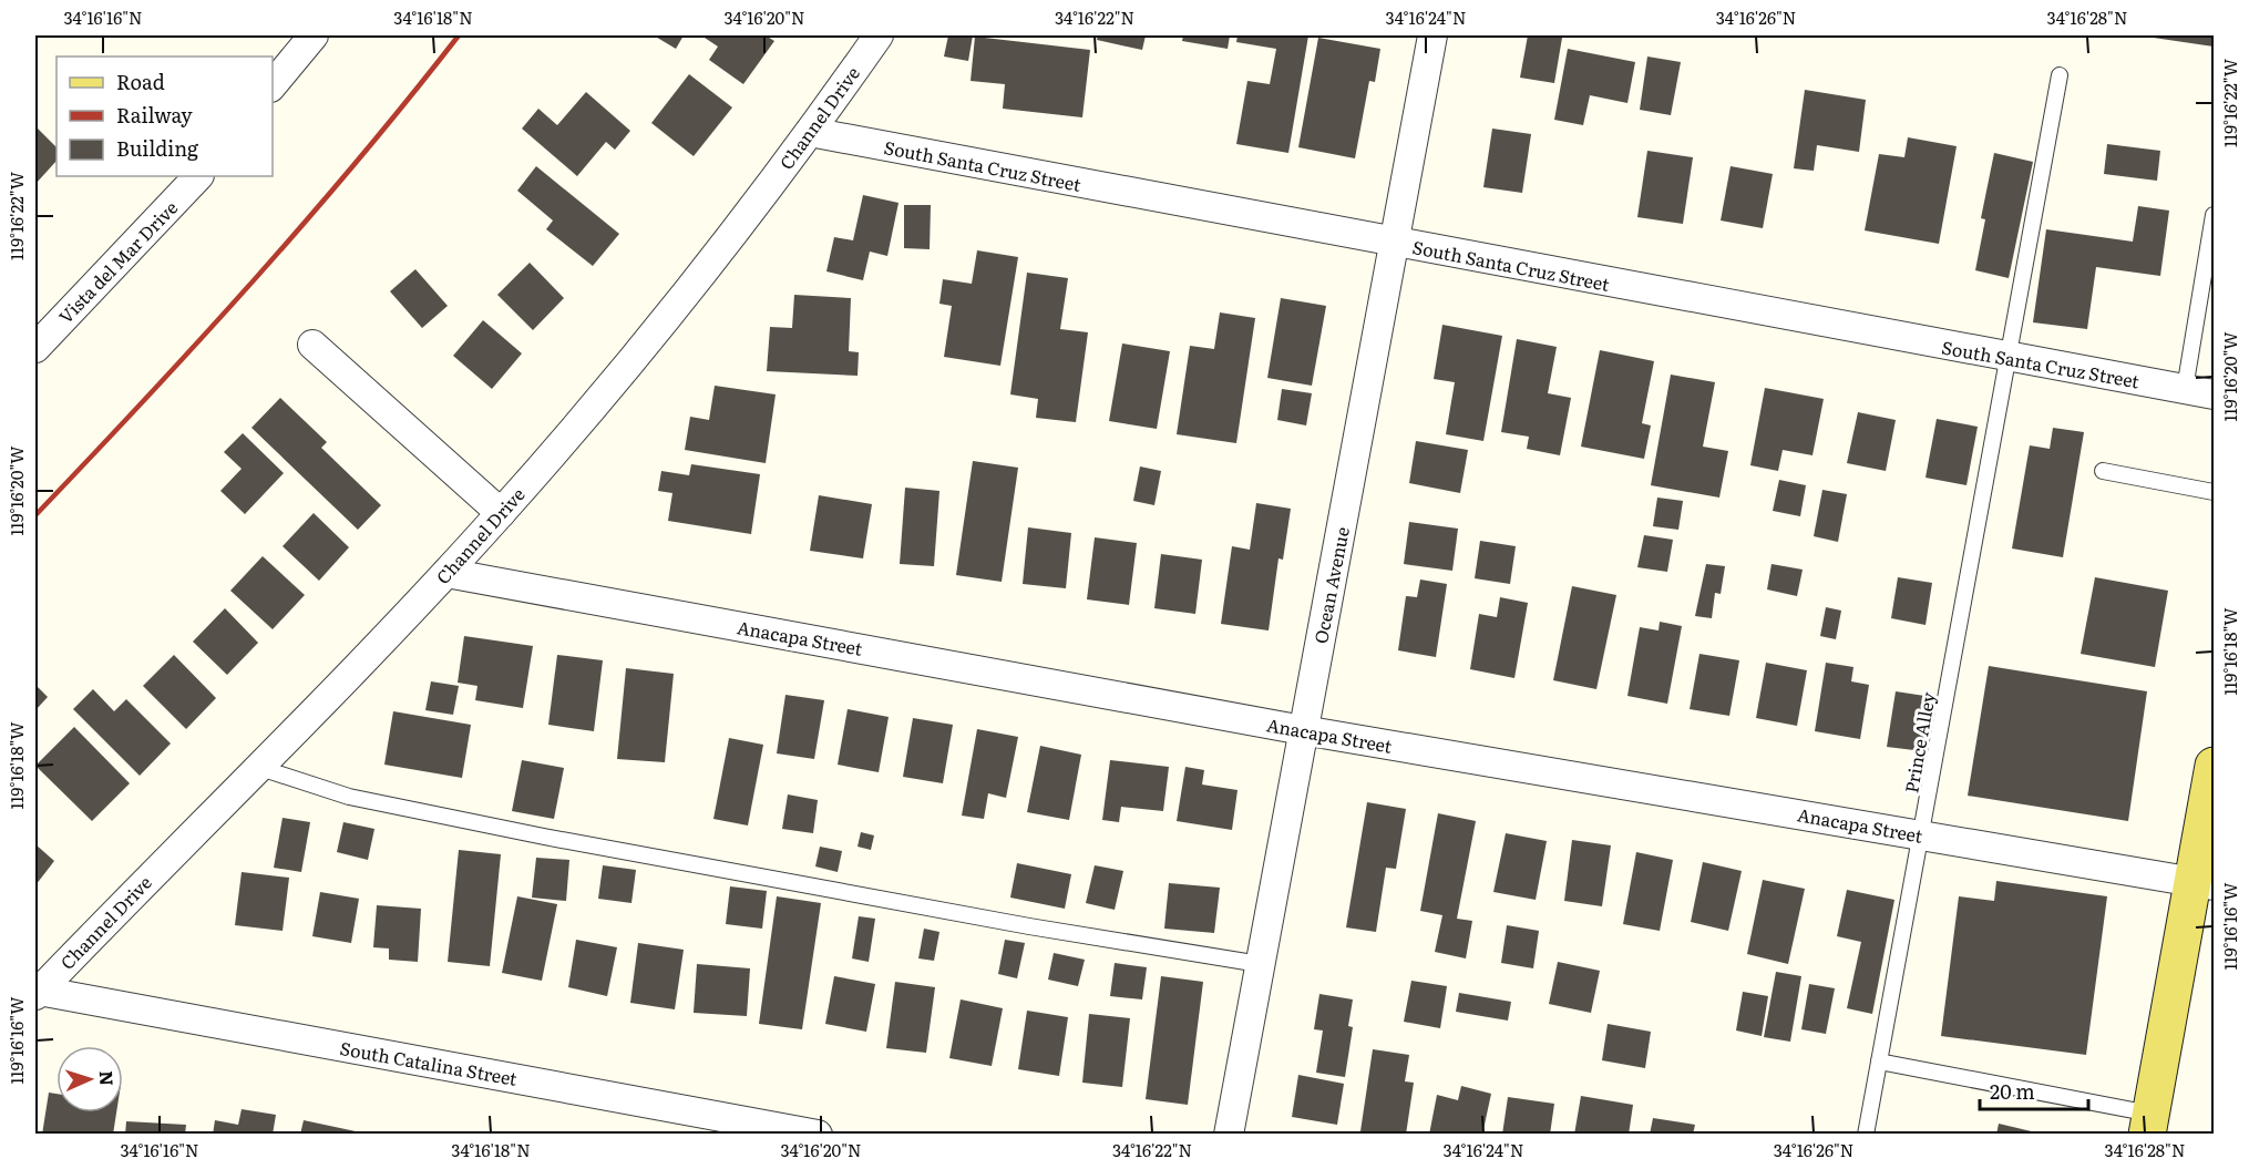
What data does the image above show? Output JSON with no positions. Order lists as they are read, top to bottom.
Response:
{
  "streets": {
    "street": [
      "Channel Drive",
      "South Santa Cruz Street",
      "Vista del Mar Drive",
      "Ocean Avenue",
      "Anacapa Street",
      "South Catalina Street"
    ],
    "lane": ["Prince Alley"]
  },
  "crossings": [
    ["Channel Drive", "South Santa Cruz Street"],
    ["Channel Drive", "Anacapa Street"],
    ["Channel Drive", "South Catalina Street"],
    ["South Santa Cruz Street", "Ocean Avenue"],
    ["South Santa Cruz Street", "Prince Alley"],
    ["Ocean Avenue", "Anacapa Street"],
    ["Anacapa Street", "Prince Alley"]
  ],
  "legend": ["Road", "Railway", "Building"],
  "scale_bar": "20 m",
  "north": "right",
  "coordinates": [
    "34°16'16\"N",
    "34°16'18\"N",
    "34°16'20\"N",
    "34°16'22\"N",
    "34°16'24\"N",
    "34°16'26\"N",
    "34°16'28\"N",
    "119°16'22\"W",
    "119°16'20\"W",
    "119°16'18\"W",
    "119°16'16\"W"
  ]
}
